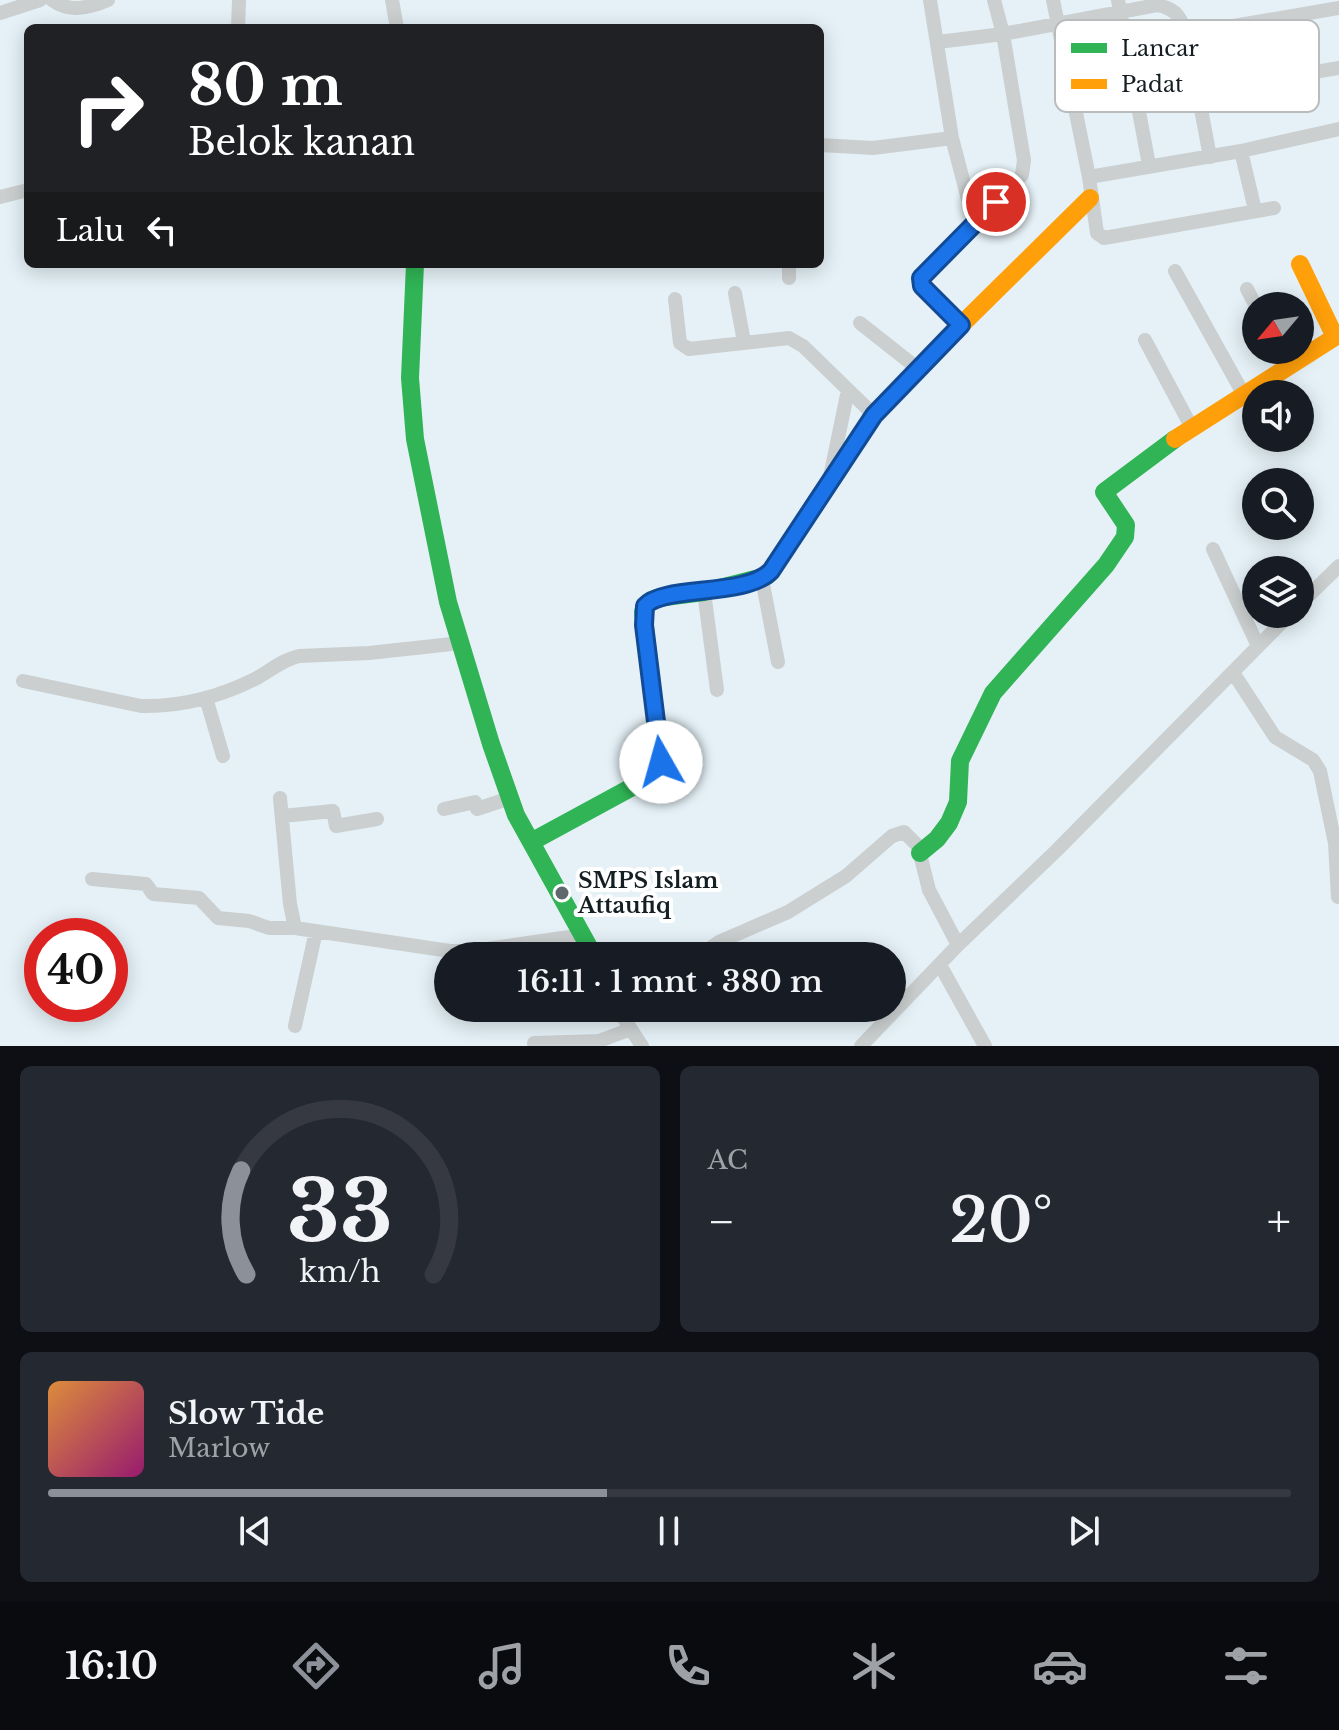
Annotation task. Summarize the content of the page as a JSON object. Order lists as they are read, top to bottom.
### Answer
{
  "places": ["SMPS Islam Attaufiq"],
  "legend": ["Lancar", "Padat"],
  "north": "bottom left",
  "page": {
    "turn": ["80 m", "Belok kanan"],
    "then": "Lalu",
    "limit": "40",
    "trip": "16:11 · 1 mnt · 380 m",
    "tile": "AC",
    "heat": ["−", "20°", "+"],
    "song": ["Slow Tide", "Marlow"],
    "tabs": "16:10",
    "gauge": ["33", "km/h"]
  }
}
